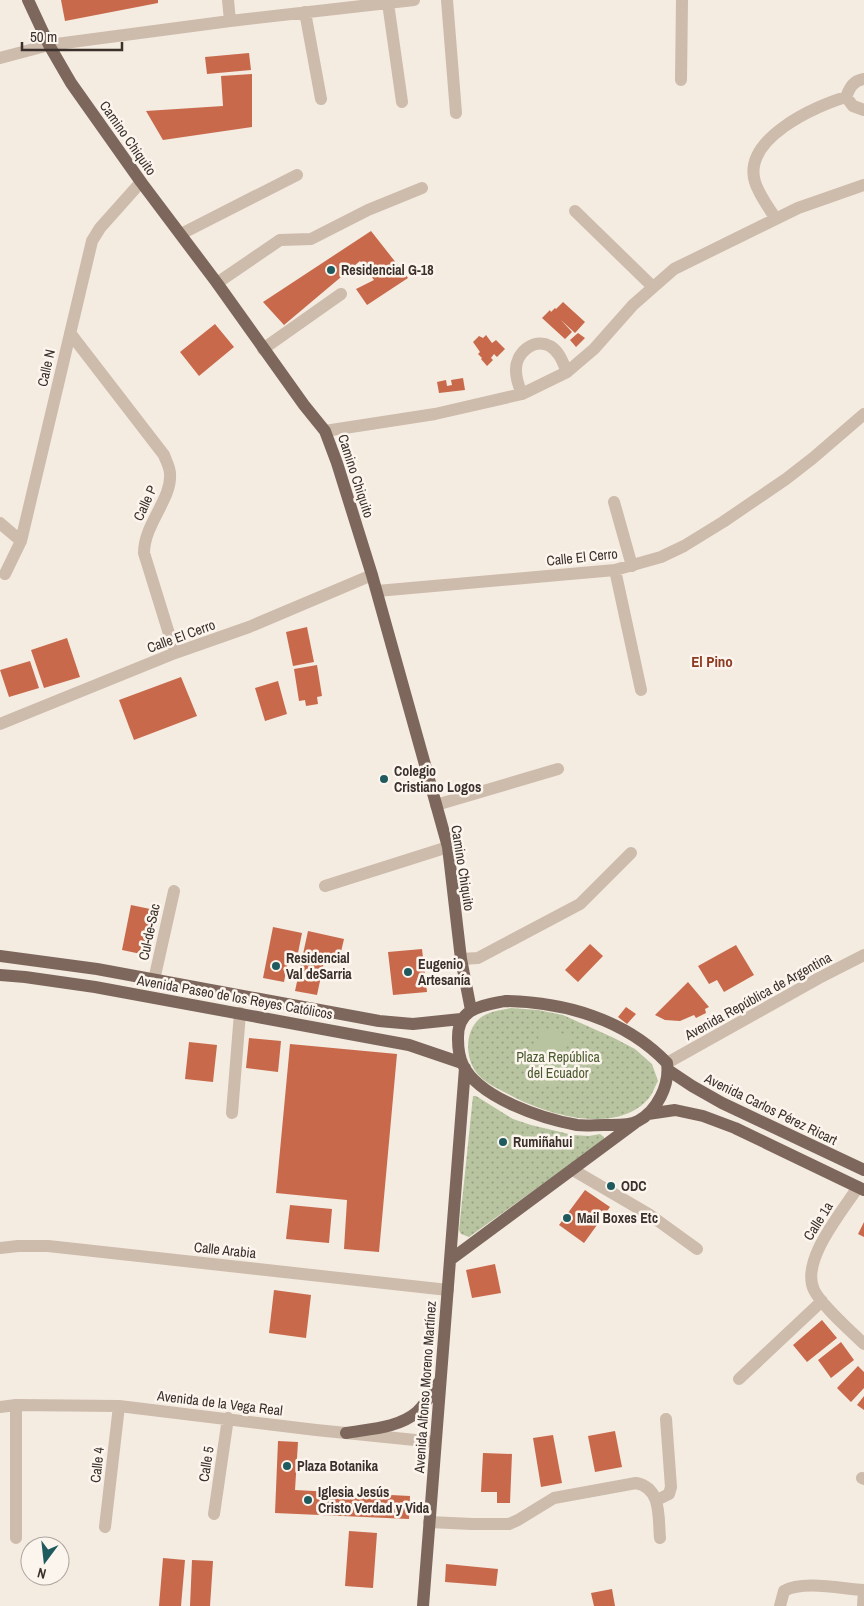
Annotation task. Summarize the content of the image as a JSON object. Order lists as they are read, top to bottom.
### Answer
{
  "streets": {
    "main road": [
      "Camino Chiquito",
      "Avenida Paseo de los Reyes Católicos",
      "Avenida Carlos Pérez Ricart",
      "Avenida Alfonso Moreno Martínez"
    ],
    "street": [
      "Calle N",
      "Calle P",
      "Calle El Cerro",
      "Cul-de-Sac",
      "Avenida República de Argentina",
      "Calle 1a",
      "Calle Arabia",
      "Avenida de la Vega Real",
      "Calle 5",
      "Calle 4"
    ]
  },
  "crossings": [
    ["Camino Chiquito", "Calle N"],
    ["Camino Chiquito", "Calle El Cerro"],
    ["Calle N", "Calle P"],
    ["Calle P", "Calle El Cerro"],
    ["Cul-de-Sac", "Avenida Paseo de los Reyes Católicos"],
    ["Avenida República de Argentina", "Avenida Carlos Pérez Ricart"],
    ["Avenida Paseo de los Reyes Católicos", "Avenida Alfonso Moreno Martínez"],
    ["Calle Arabia", "Avenida Alfonso Moreno Martínez"],
    ["Avenida Alfonso Moreno Martínez", "Avenida de la Vega Real"],
    ["Avenida de la Vega Real", "Calle 5"],
    ["Avenida de la Vega Real", "Calle 4"]
  ],
  "districts": ["El Pino"],
  "parks": ["Plaza República del Ecuador"],
  "places": [
    "Residencial G-18",
    "Colegio Cristiano Logos",
    "Residencial Val deSarria",
    "Eugenio Artesanía",
    "Rumiñahui",
    "ODC",
    "Mail Boxes Etc",
    "Plaza Botanika",
    "Iglesia Jesús Cristo Verdad y Vida"
  ],
  "scale_bar": "50 m",
  "north": "bottom"
}
